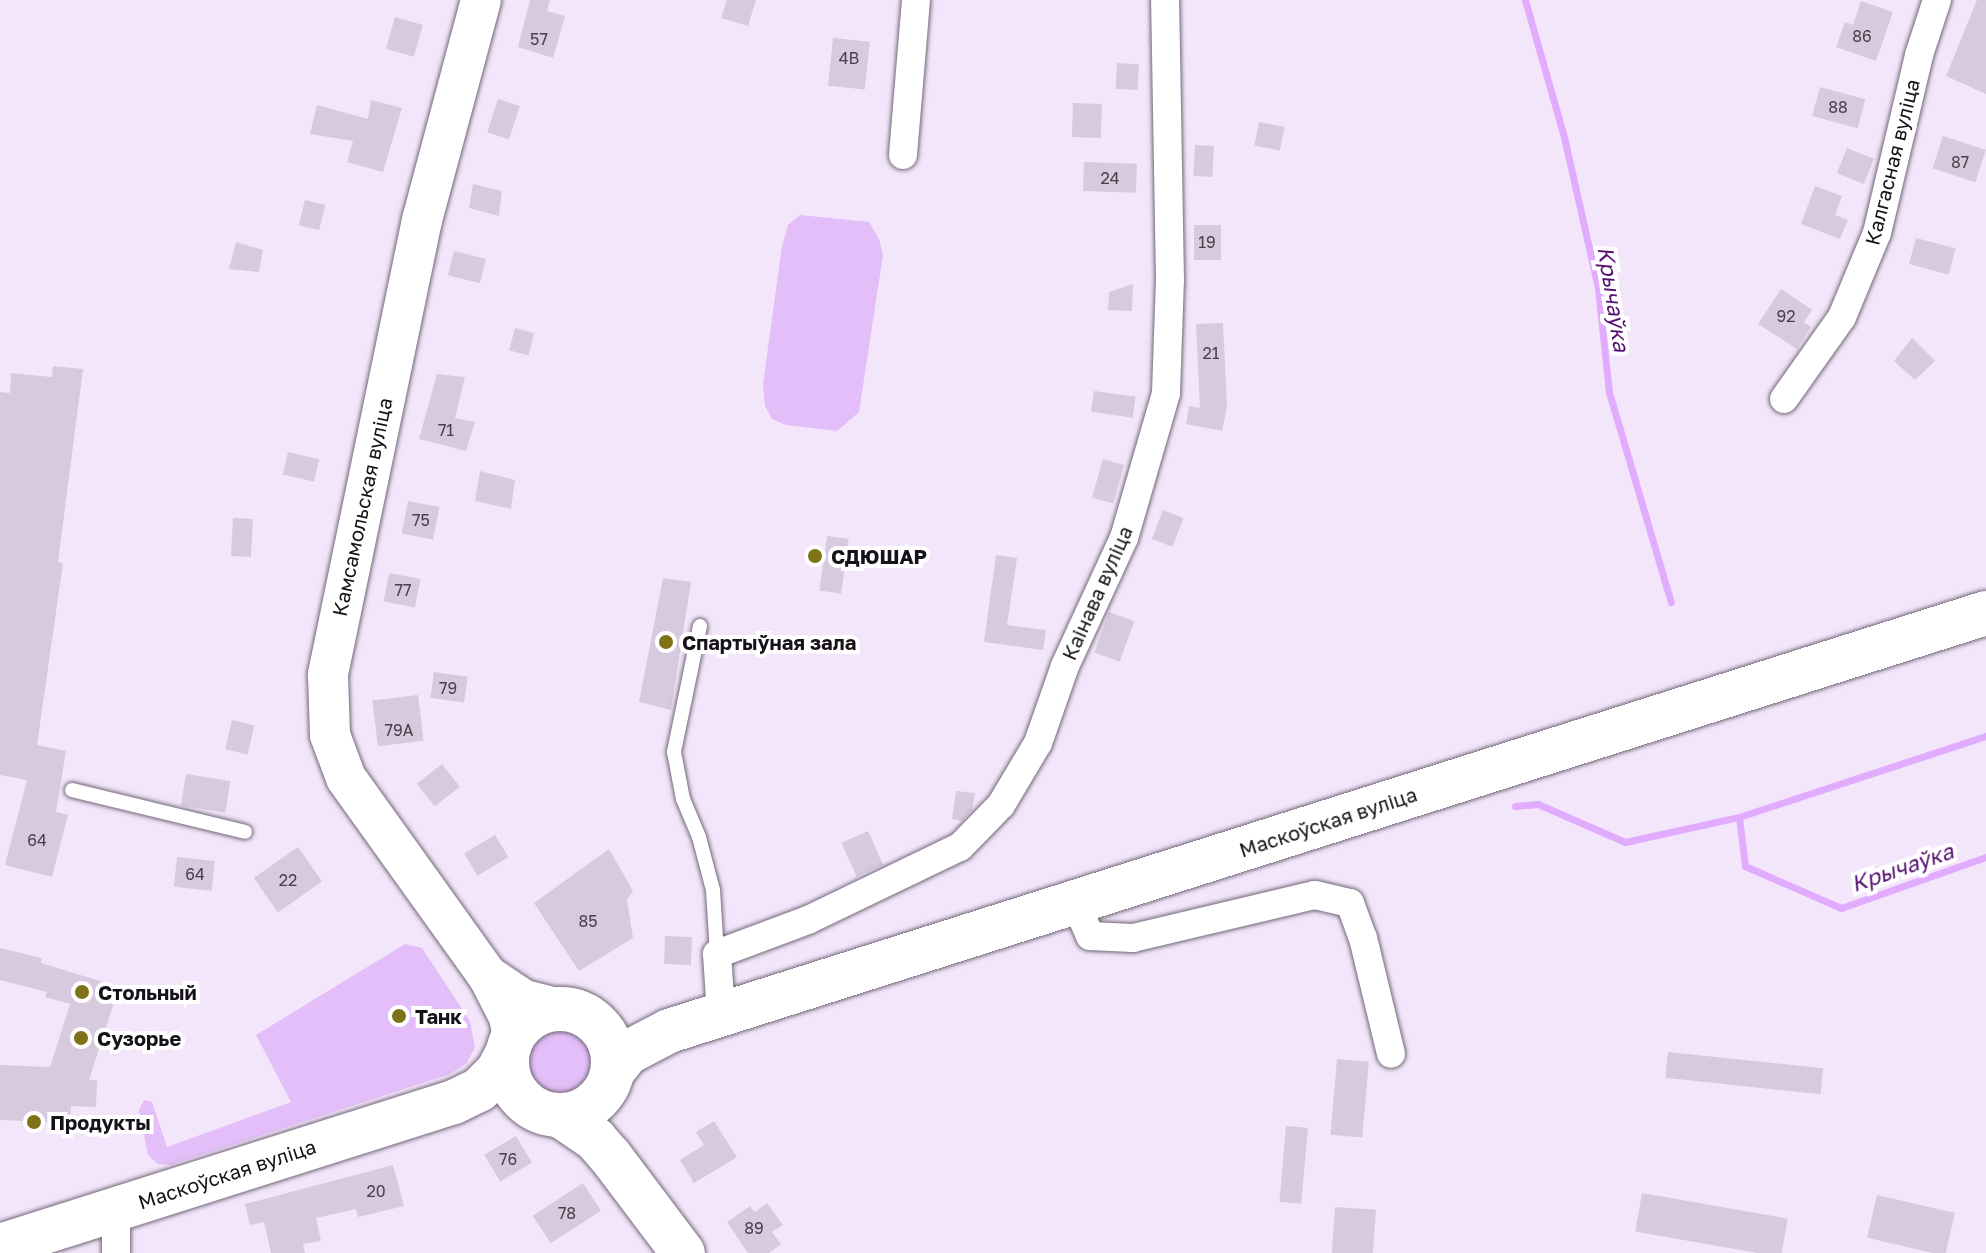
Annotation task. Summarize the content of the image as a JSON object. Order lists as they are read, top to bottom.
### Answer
{
  "streets": {
    "main road": ["Камсамольская вуліца", "Маскоўская вуліца"],
    "street": ["Калгасная вуліца", "Каінава вуліца"]
  },
  "crossings": [
    ["Камсамольская вуліца", "Маскоўская вуліца"]
  ],
  "water": ["Крычаўка"],
  "places": [
    "СДЮШАР",
    "Спартыўная зала",
    "Стольный",
    "Танк",
    "Сузорье",
    "Продукты"
  ],
  "house_numbers": [
    "86",
    "57",
    "4В",
    "88",
    "87",
    "24",
    "19",
    "92",
    "21",
    "71",
    "75",
    "77",
    "79",
    "79А",
    "64",
    "64",
    "22",
    "85",
    "76",
    "20",
    "78",
    "89"
  ]
}
